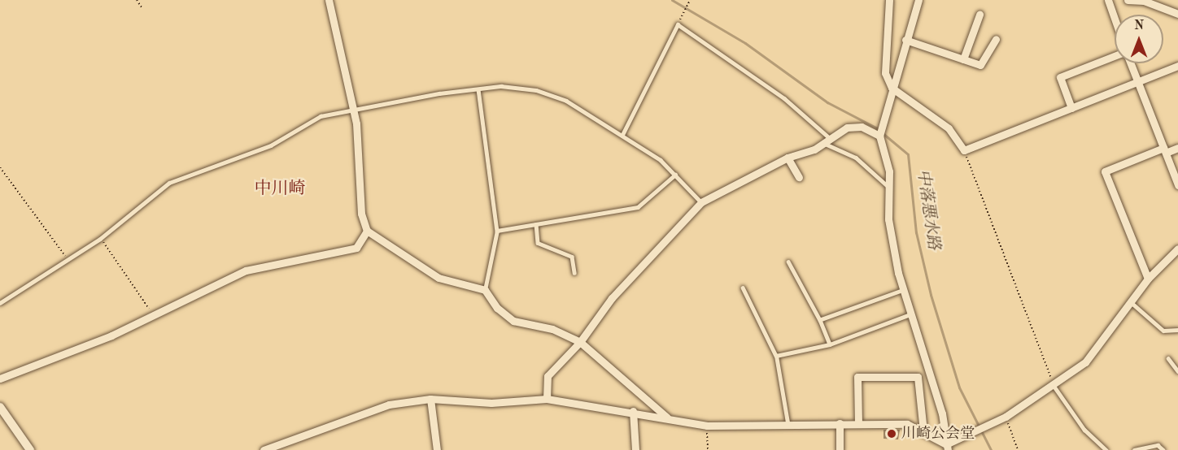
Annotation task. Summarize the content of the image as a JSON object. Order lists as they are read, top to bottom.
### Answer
{
  "districts": ["中川崎"],
  "water": ["中落悪水路"],
  "places": ["川崎公会堂"],
  "north": "top"
}
